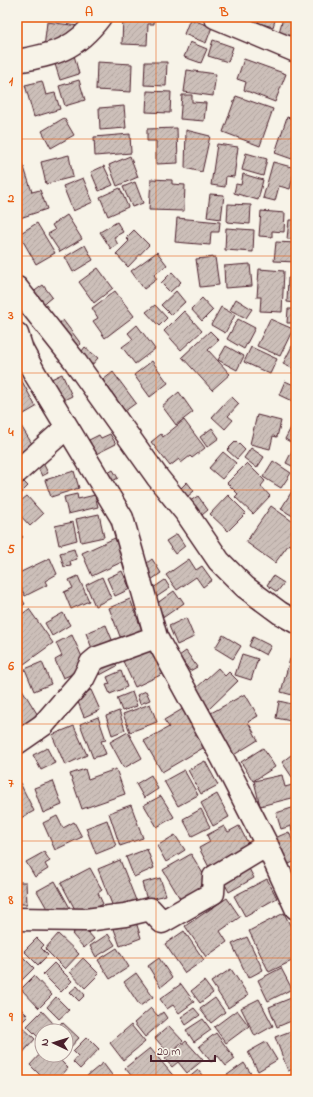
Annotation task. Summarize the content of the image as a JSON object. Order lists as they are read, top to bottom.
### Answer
{
  "scale_bar": "20 m",
  "north": "left",
  "grid": {
    "columns": ["A", "B"],
    "rows": [
      "1",
      "2",
      "3",
      "4",
      "5",
      "6",
      "7",
      "8",
      "9"
    ]
  }
}
